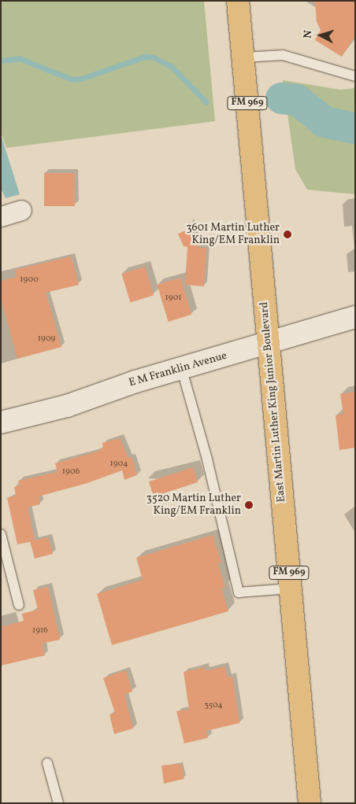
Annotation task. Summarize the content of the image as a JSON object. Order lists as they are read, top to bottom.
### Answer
{
  "streets": {
    "main road": ["FM 969", "East Martin Luther King Junior Boulevard"],
    "street": ["E M Franklin Avenue"]
  },
  "crossings": [
    ["E M Franklin Avenue", "East Martin Luther King Junior Boulevard"]
  ],
  "places": ["3601 Martin Luther King/EM Franklin", "3520 Martin Luther King/EM Franklin"],
  "house_numbers": [
    "1900",
    "1901",
    "1909",
    "1904",
    "1906",
    "1916",
    "3504"
  ],
  "north": "left"
}
